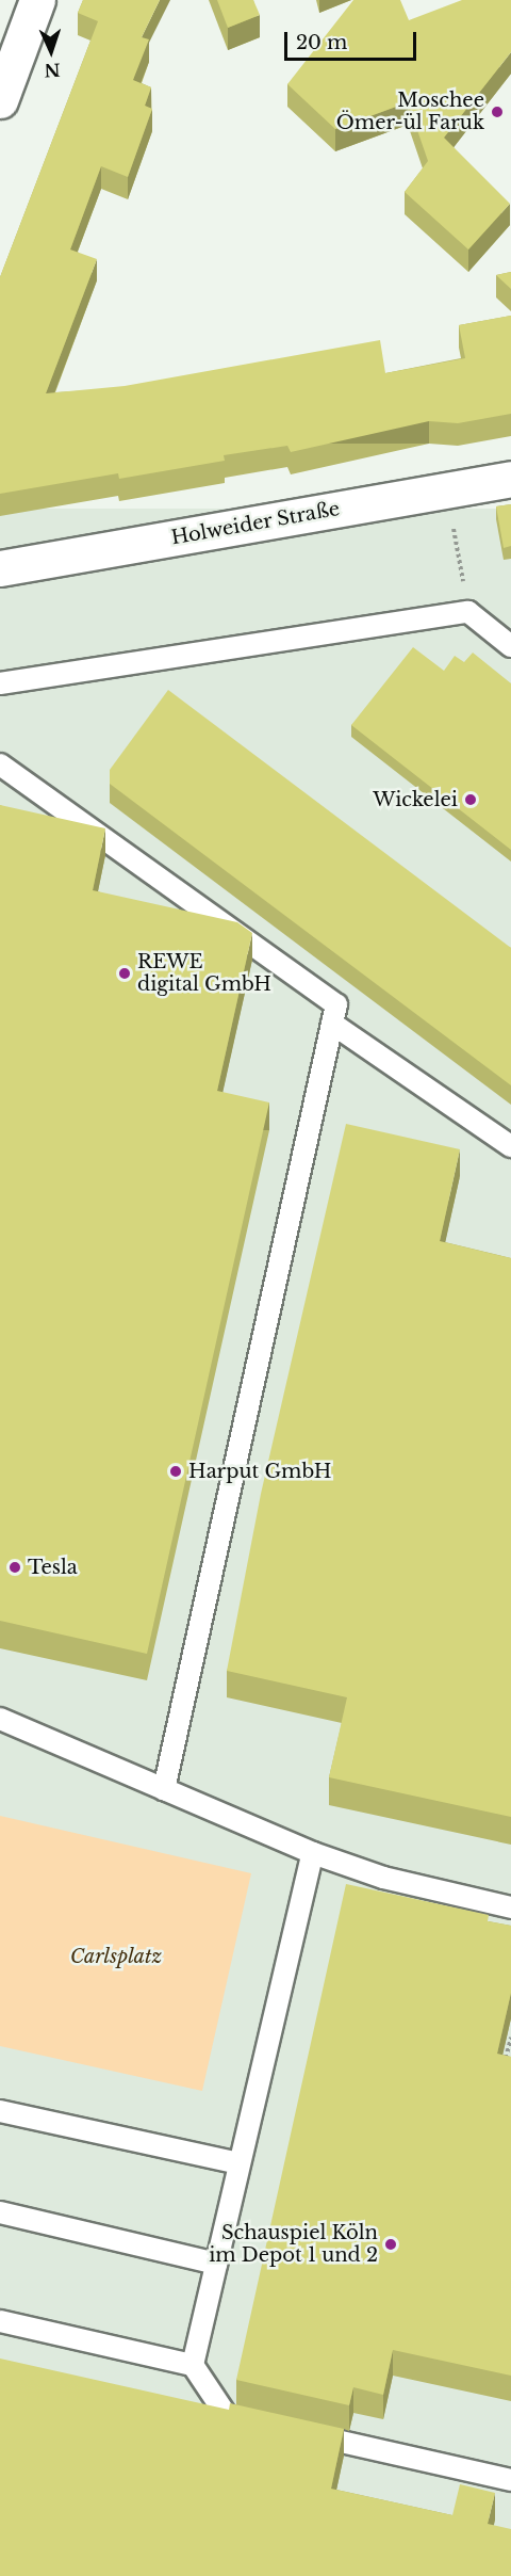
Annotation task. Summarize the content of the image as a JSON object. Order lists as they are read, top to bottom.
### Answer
{
  "streets": {
    "street": ["Holweider Straße"]
  },
  "parks": ["Carlsplatz"],
  "places": [
    "Moschee Ömer-ül Faruk",
    "Wickelei",
    "REWE digital GmbH",
    "Harput GmbH",
    "Tesla",
    "Schauspiel Köln im Depot 1 und 2"
  ],
  "scale_bar": "20 m",
  "north": "bottom"
}
